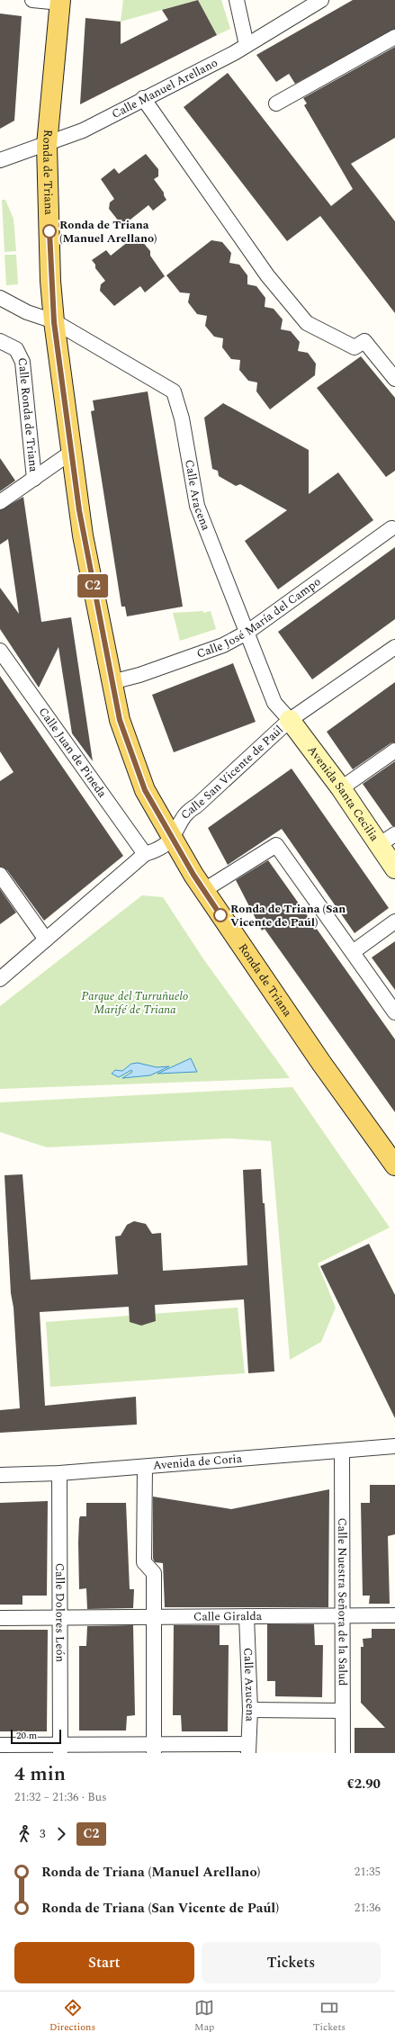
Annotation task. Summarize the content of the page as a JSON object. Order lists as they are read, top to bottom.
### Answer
{
  "streets": {
    "main road": ["Ronda de Triana"],
    "street": [
      "Calle Manuel Arellano",
      "Calle Ronda de Triana",
      "Calle Aracena",
      "Calle José María del Campo",
      "Calle Juan de Pineda",
      "Calle San Vicente de Paúl",
      "Avenida Santa Cecilia",
      "Avenida de Coria",
      "Calle Nuestra Señora de la Salud",
      "Calle Dolores León",
      "Calle Giralda",
      "Calle Azucena"
    ]
  },
  "crossings": [
    ["Calle Manuel Arellano", "Ronda de Triana"],
    ["Ronda de Triana", "Calle Aracena"],
    ["Ronda de Triana", "Calle José María del Campo"],
    ["Ronda de Triana", "Calle San Vicente de Paúl"],
    ["Calle Aracena", "Calle José María del Campo"],
    ["Calle Aracena", "Calle San Vicente de Paúl"],
    ["Calle Aracena", "Avenida Santa Cecilia"],
    ["Calle Juan de Pineda", "Calle San Vicente de Paúl"],
    ["Calle San Vicente de Paúl", "Avenida Santa Cecilia"],
    ["Avenida de Coria", "Calle Nuestra Señora de la Salud"],
    ["Avenida de Coria", "Calle Dolores León"],
    ["Calle Nuestra Señora de la Salud", "Calle Giralda"],
    ["Calle Dolores León", "Calle Giralda"],
    ["Calle Giralda", "Calle Azucena"]
  ],
  "parks": ["Parque del Turruñuelo Marifé de Triana"],
  "places": ["Ronda de Triana (Manuel Arellano)", "Ronda de Triana (San Vicente de Paúl)"],
  "lines": ["bus line C2"],
  "scale_bar": "20 m",
  "page": {
    "on_map": "C2",
    "scale": "20 m",
    "heading": ["4 min", "21:32 – 21:36 · Bus", "€2.90"],
    "legs": ["3", "C2"],
    "list": [
      {
        "name": "Ronda de Triana (Manuel Arellano)",
        "value": "21:35"
      },
      {
        "name": "Ronda de Triana (San Vicente de Paúl)",
        "value": "21:36"
      }
    ],
    "buttons": ["Start", "Tickets"],
    "tabs": ["Directions", "Map", "Tickets"]
  }
}
